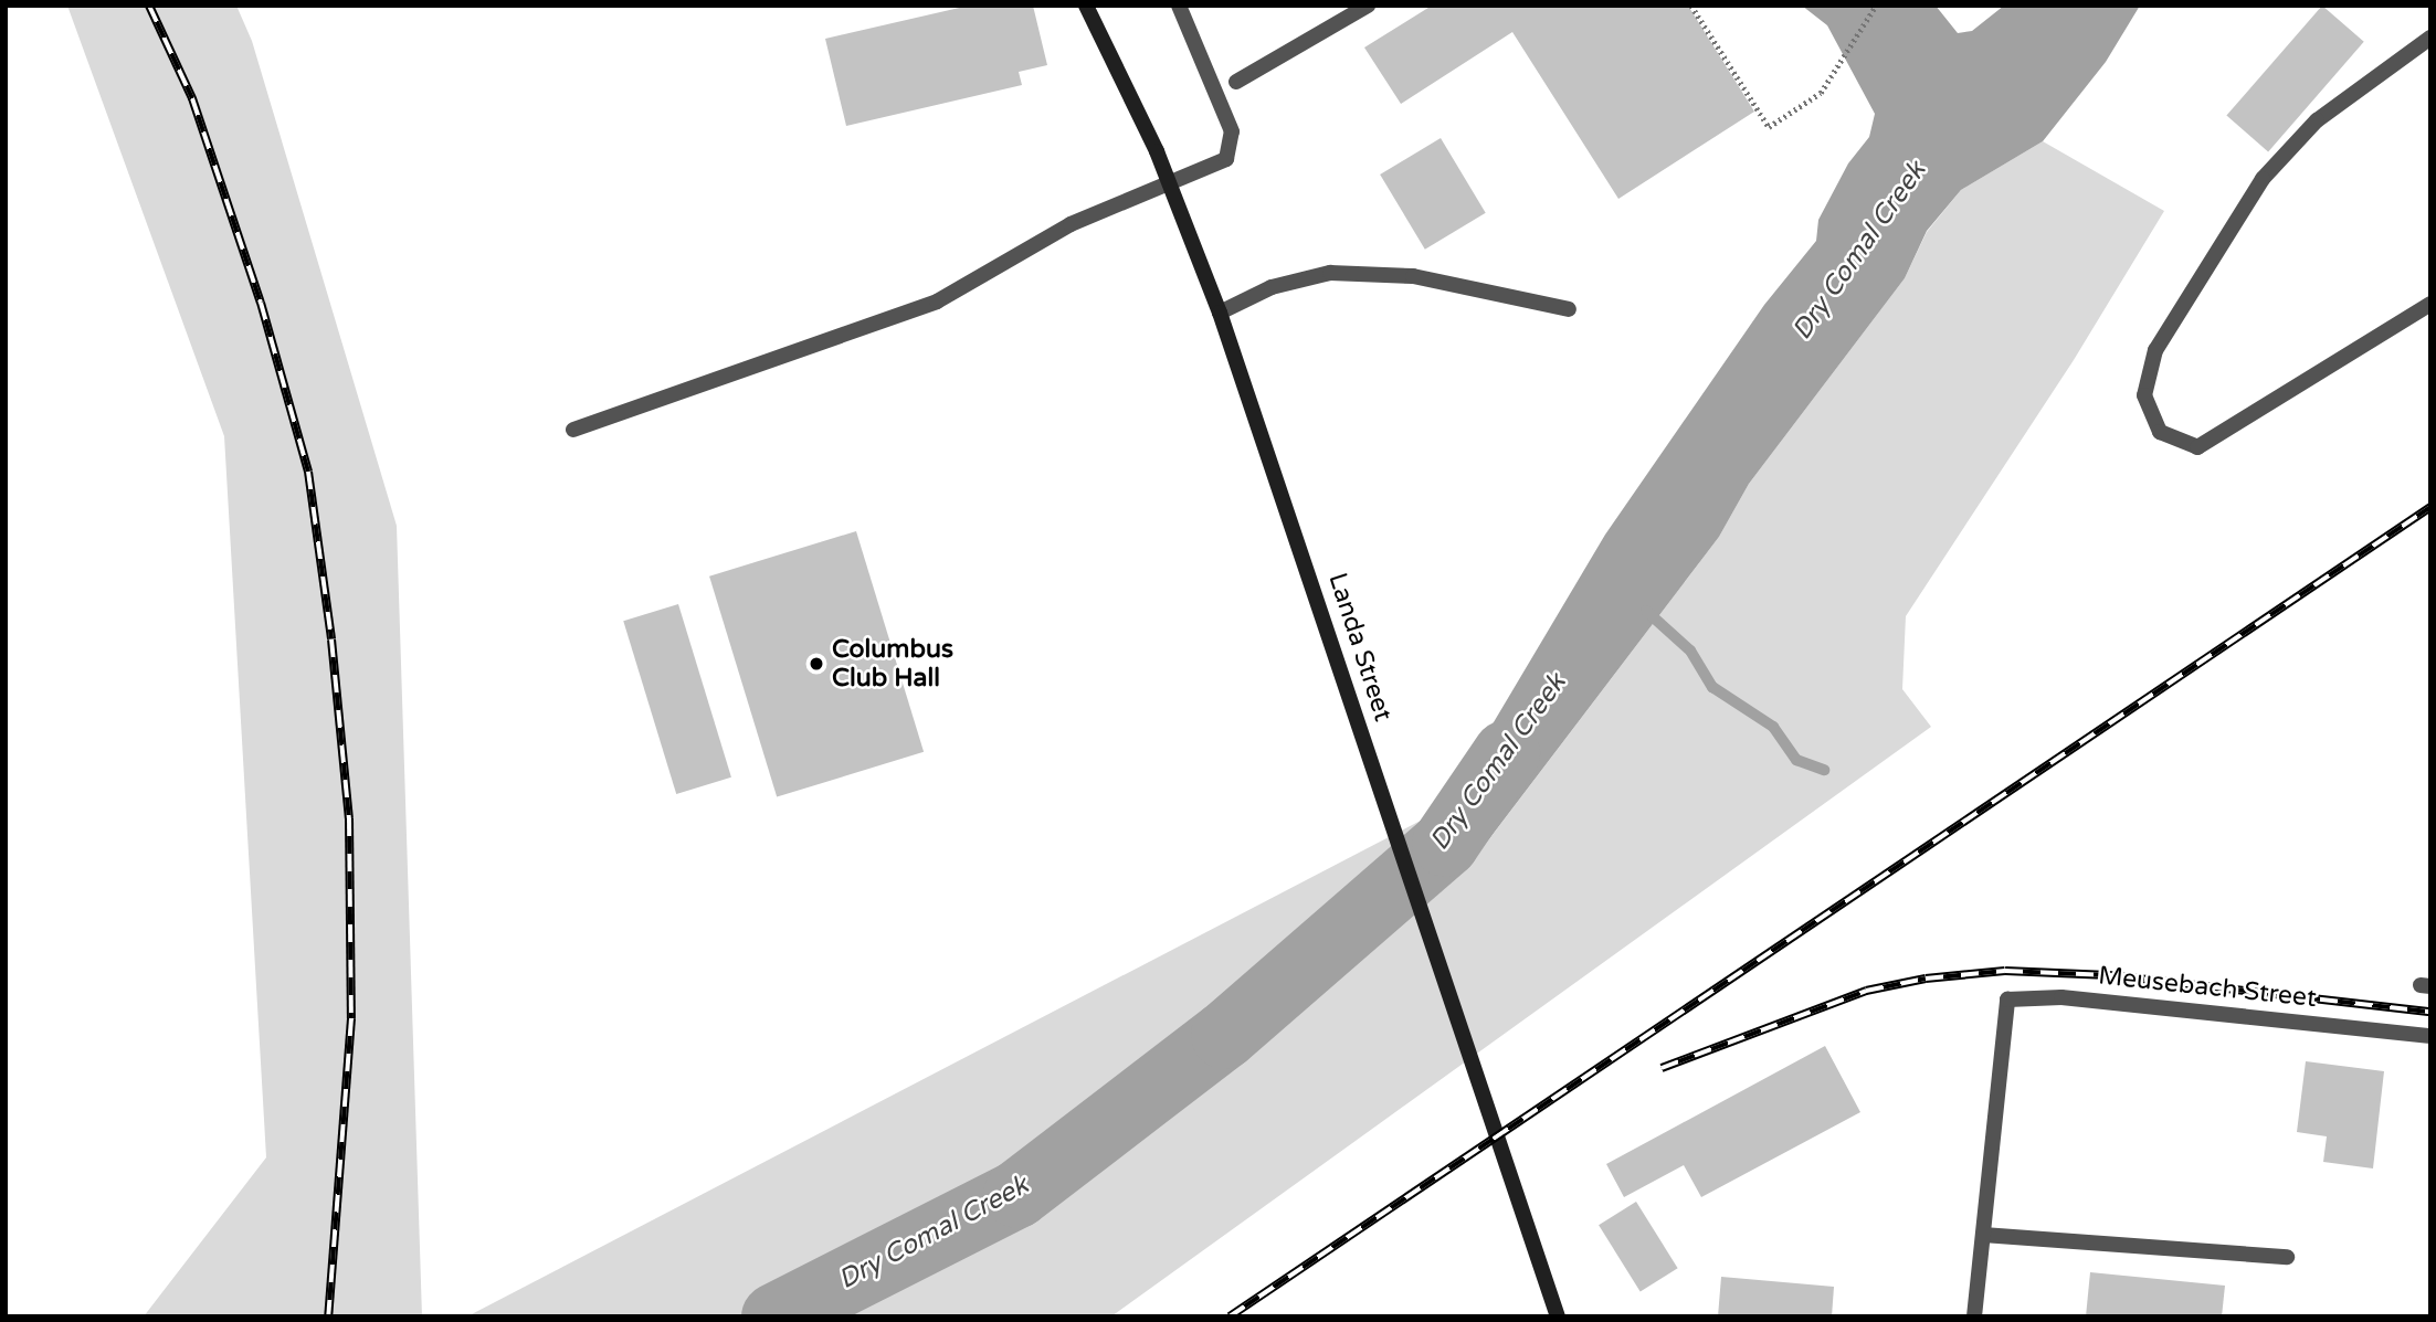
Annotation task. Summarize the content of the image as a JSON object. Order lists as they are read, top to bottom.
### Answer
{
  "streets": {
    "main road": ["Landa Street"],
    "street": ["Meusebach Street"]
  },
  "water": ["Dry Comal Creek"],
  "places": ["Columbus Club Hall"]
}
